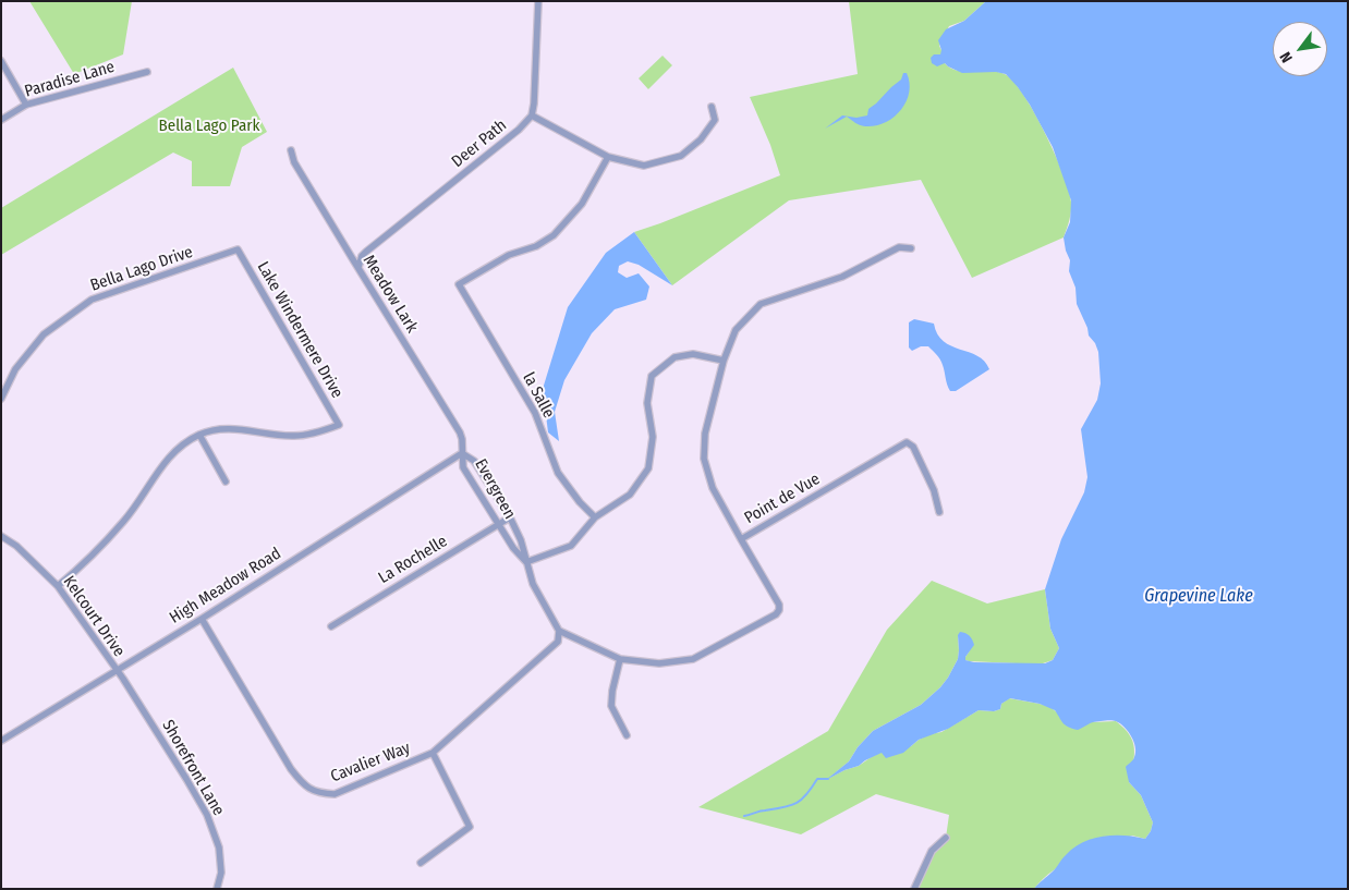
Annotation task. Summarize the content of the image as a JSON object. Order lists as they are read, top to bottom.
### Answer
{
  "streets": {
    "street": [
      "Paradise Lane",
      "Deer Path",
      "Bella Lago Drive",
      "Meadow Lark",
      "Lake Windermere Drive",
      "la Salle",
      "Evergreen",
      "Point de Vue",
      "La Rochelle",
      "High Meadow Road",
      "Kelcourt Drive",
      "Cavalier Way",
      "Shorefront Lane"
    ]
  },
  "crossings": [
    ["Deer Path", "Meadow Lark"],
    ["Bella Lago Drive", "Lake Windermere Drive"],
    ["Meadow Lark", "Evergreen"],
    ["Meadow Lark", "High Meadow Road"],
    ["Evergreen", "Point de Vue"],
    ["Evergreen", "La Rochelle"],
    ["Evergreen", "High Meadow Road"],
    ["Evergreen", "Cavalier Way"],
    ["Point de Vue", "Cavalier Way"],
    ["High Meadow Road", "Kelcourt Drive"],
    ["High Meadow Road", "Cavalier Way"],
    ["High Meadow Road", "Shorefront Lane"],
    ["Kelcourt Drive", "Shorefront Lane"]
  ],
  "water": ["Grapevine Lake"],
  "parks": ["Bella Lago Park"],
  "north": "bottom left"
}
